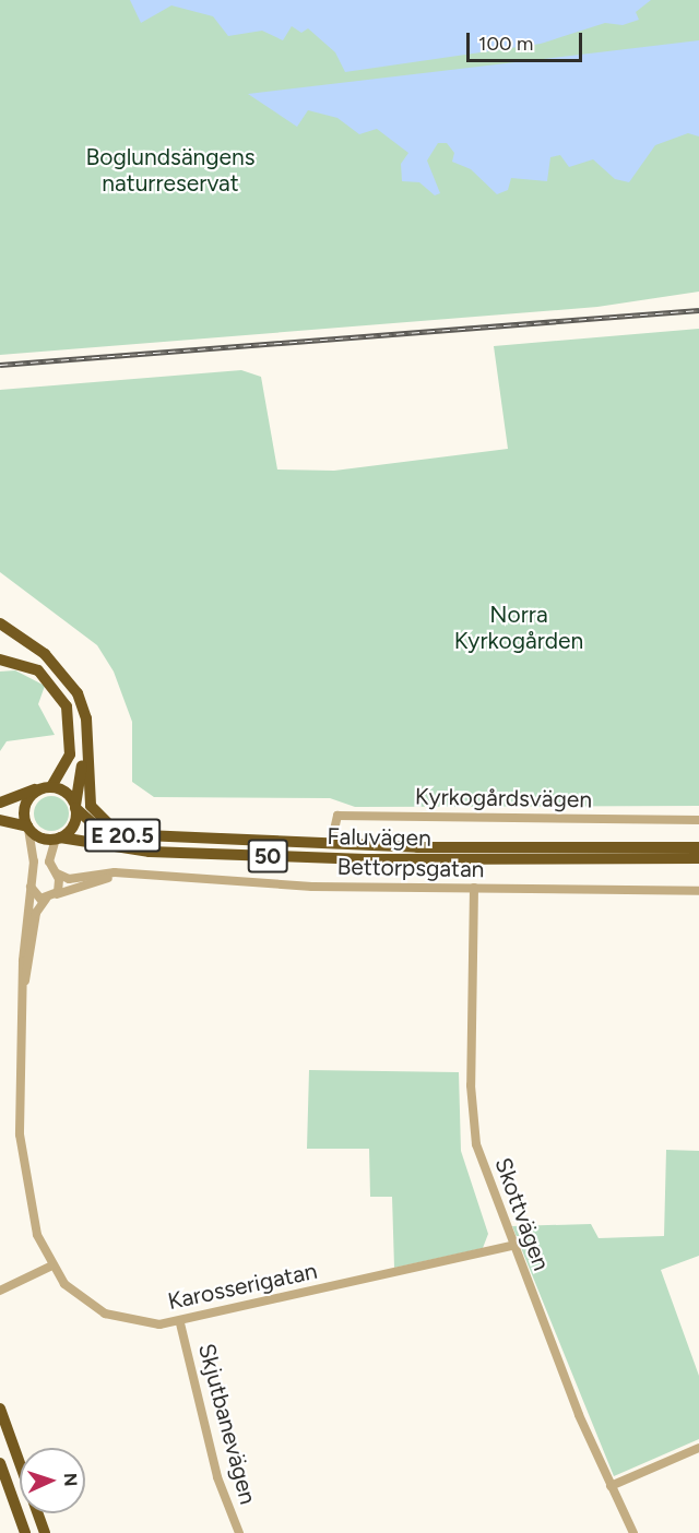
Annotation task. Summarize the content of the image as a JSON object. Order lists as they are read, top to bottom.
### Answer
{
  "streets": {
    "highway": ["E 20.5", "Faluvägen", "50"],
    "street": [
      "Kyrkogårdsvägen",
      "Bettorpsgatan",
      "Skottvägen",
      "Karosserigatan",
      "Skjutbanevägen"
    ]
  },
  "crossings": [
    ["Kyrkogårdsvägen", "Faluvägen"],
    ["E 20.5", "Faluvägen"],
    ["E 20.5", "50"],
    ["E 20.5", "Karosserigatan"],
    ["Faluvägen", "50"],
    ["Faluvägen", "Karosserigatan"],
    ["50", "Karosserigatan"],
    ["Bettorpsgatan", "Skottvägen"],
    ["Skottvägen", "Karosserigatan"],
    ["Karosserigatan", "Skjutbanevägen"]
  ],
  "parks": ["Boglundsängens naturreservat", "Norra Kyrkogården"],
  "scale_bar": "100 m",
  "north": "right"
}
